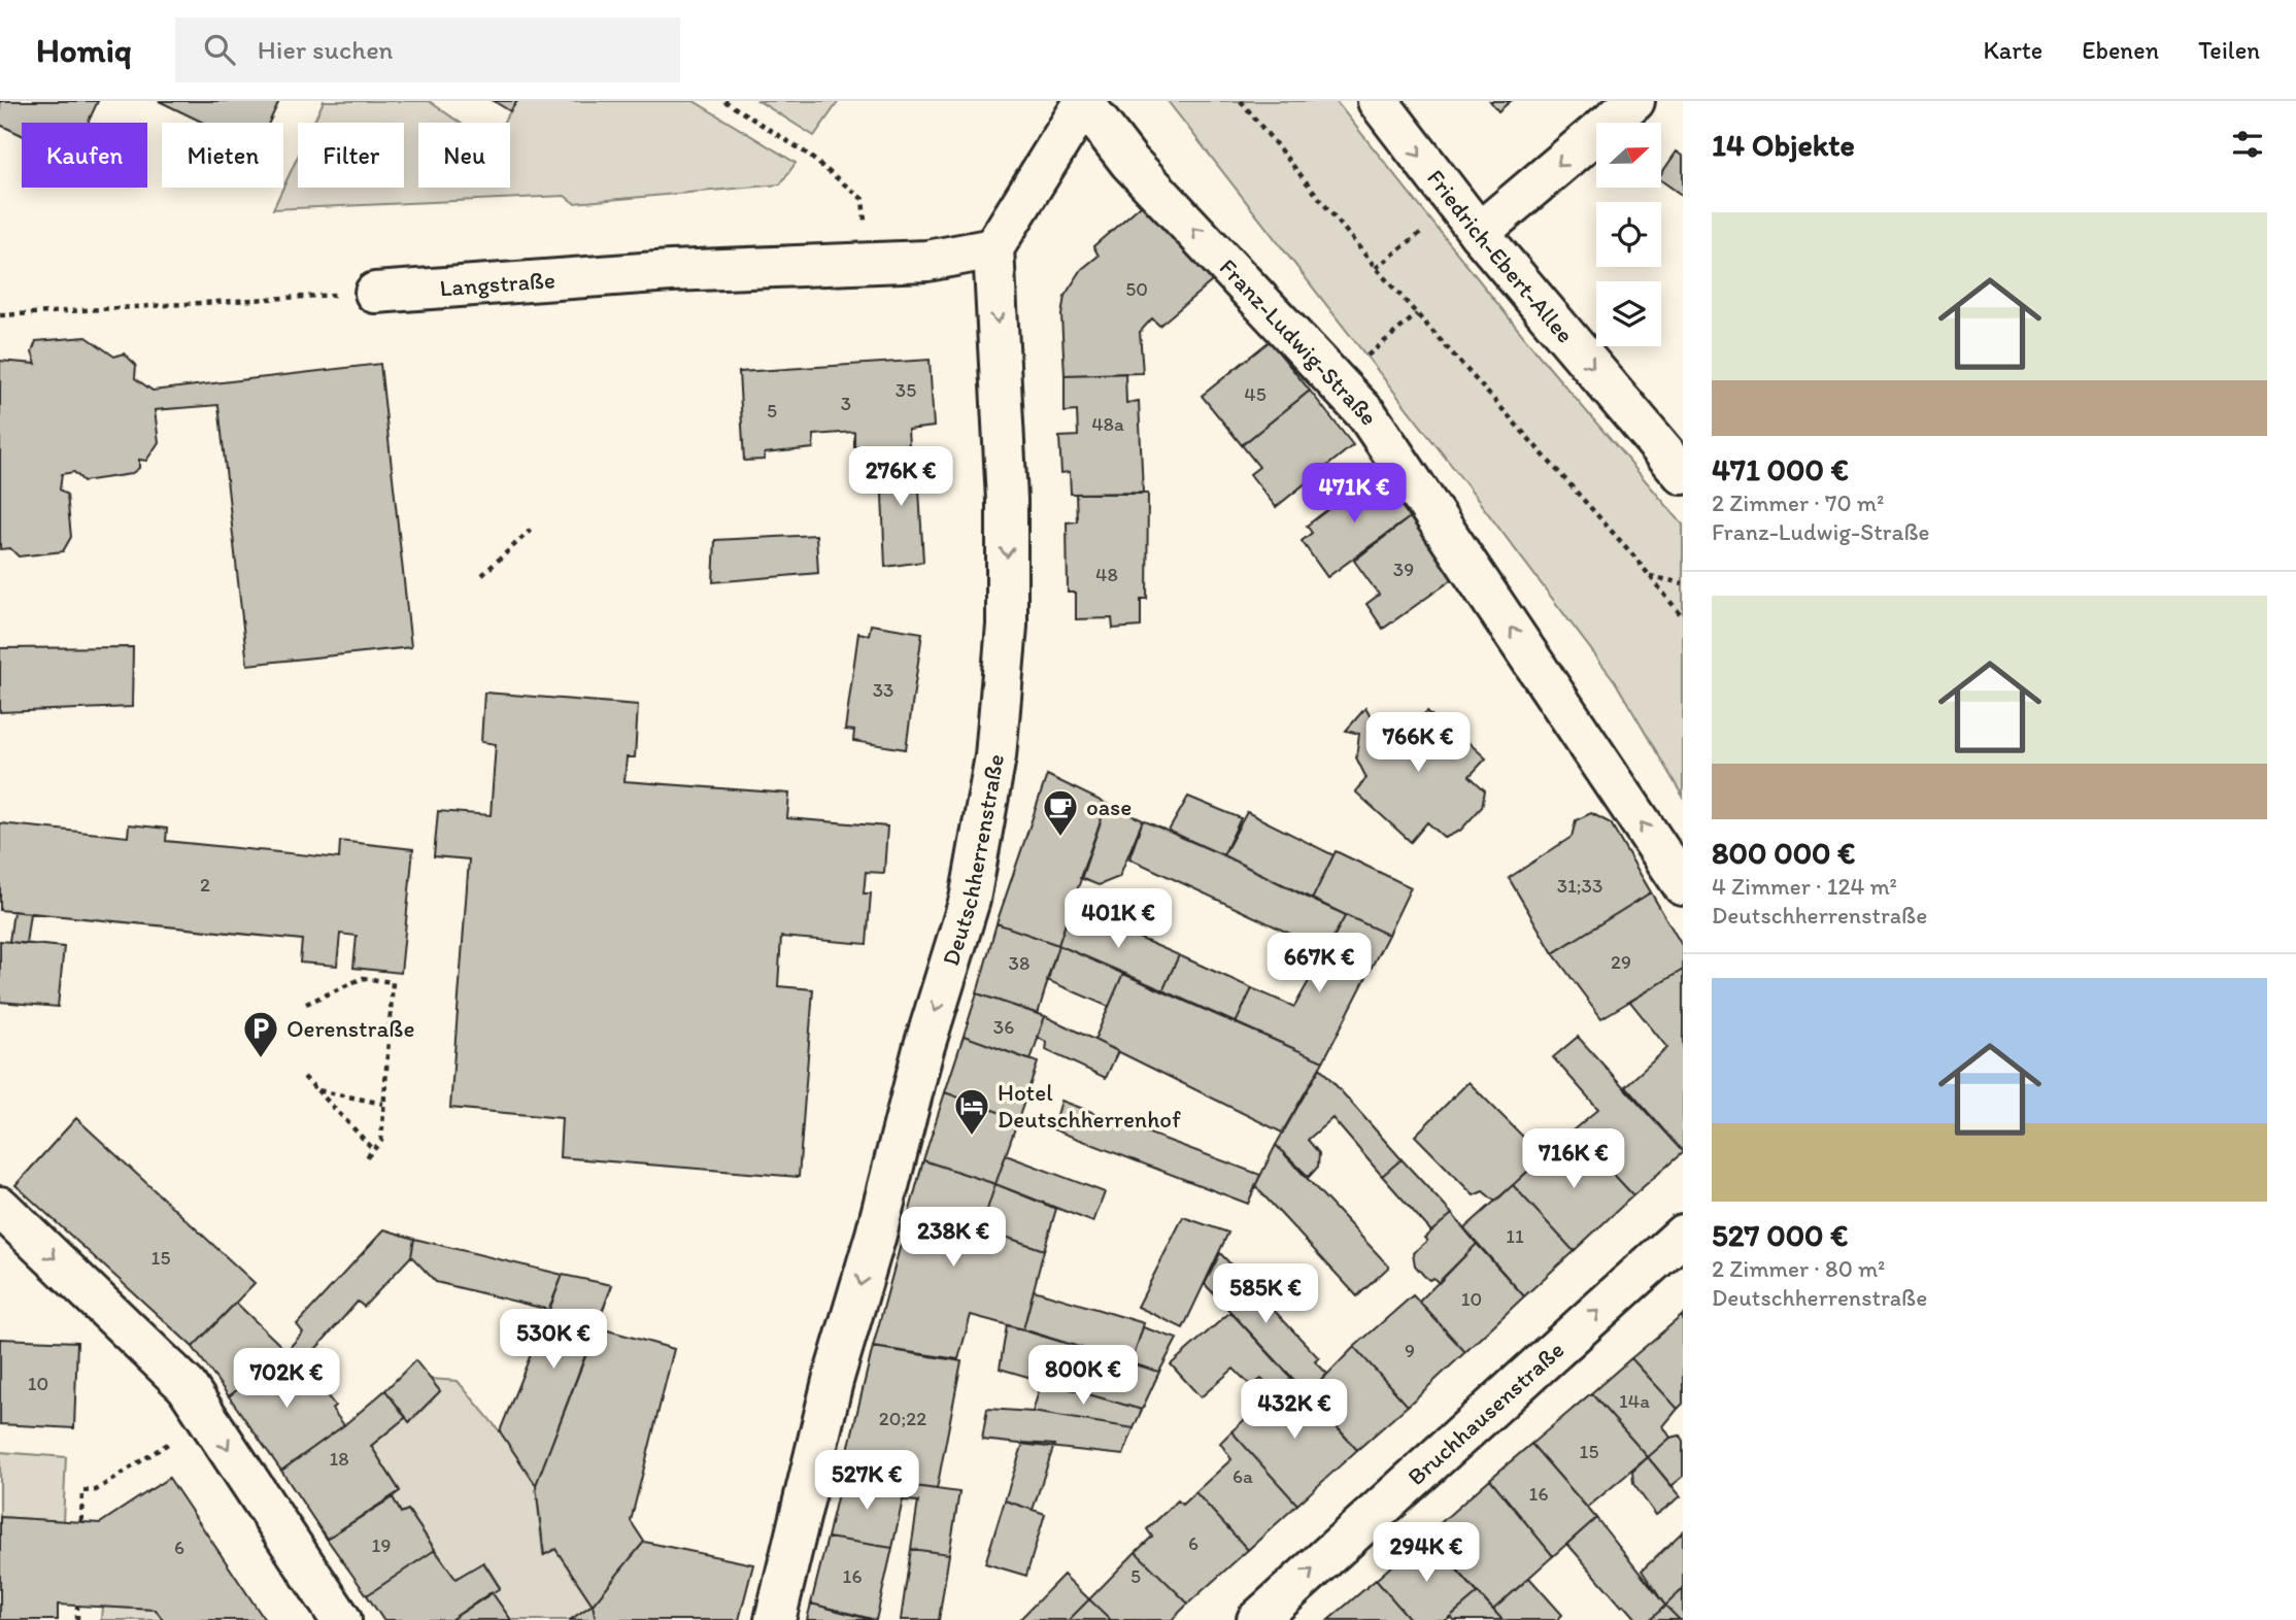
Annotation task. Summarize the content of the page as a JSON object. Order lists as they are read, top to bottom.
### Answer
{
  "streets": {
    "street": [
      "Friedrich-Ebert-Allee",
      "Langstraße",
      "Franz-Ludwig-Straße",
      "Deutschherrenstraße",
      "Bruchhausenstraße"
    ]
  },
  "crossings": [
    ["Langstraße", "Deutschherrenstraße"]
  ],
  "one_way": [
    "Friedrich-Ebert-Allee",
    "Franz-Ludwig-Straße",
    "Deutschherrenstraße",
    "Bruchhausenstraße"
  ],
  "places": {
    "cafe": ["oase"],
    "parking": ["Oerenstraße"],
    "hotel": ["Hotel Deutschherrenhof"]
  },
  "house_numbers": [
    "50",
    "35",
    "45",
    "3",
    "5",
    "48a",
    "39",
    "48",
    "33",
    "2",
    "31;33",
    "29",
    "38",
    "36",
    "11",
    "15",
    "10",
    "9",
    "10",
    "14a",
    "20;22",
    "15",
    "18",
    "6a",
    "16",
    "6",
    "19",
    "6",
    "16",
    "5"
  ],
  "north": "right",
  "page": {
    "header": "Homiq",
    "search": "Hier suchen",
    "nav": ["Karte", "Ebenen", "Teilen"],
    "heading": "14 Objekte",
    "chip": [
      "Kaufen",
      "Mieten",
      "Filter",
      "Neu"
    ],
    "list": [
      {
        "name": "471 000 €",
        "note": "2 Zimmer · 70 m² · Franz-Ludwig-Straße"
      },
      {
        "name": "800 000 €",
        "note": "4 Zimmer · 124 m² · Deutschherrenstraße"
      },
      {
        "name": "527 000 €",
        "note": "2 Zimmer · 80 m² · Deutschherrenstraße"
      }
    ],
    "price": [
      "276K €",
      "471K €",
      "766K €",
      "401K €",
      "667K €",
      "716K €",
      "238K €",
      "585K €",
      "530K €",
      "800K €",
      "702K €",
      "432K €",
      "527K €",
      "294K €"
    ]
  }
}
